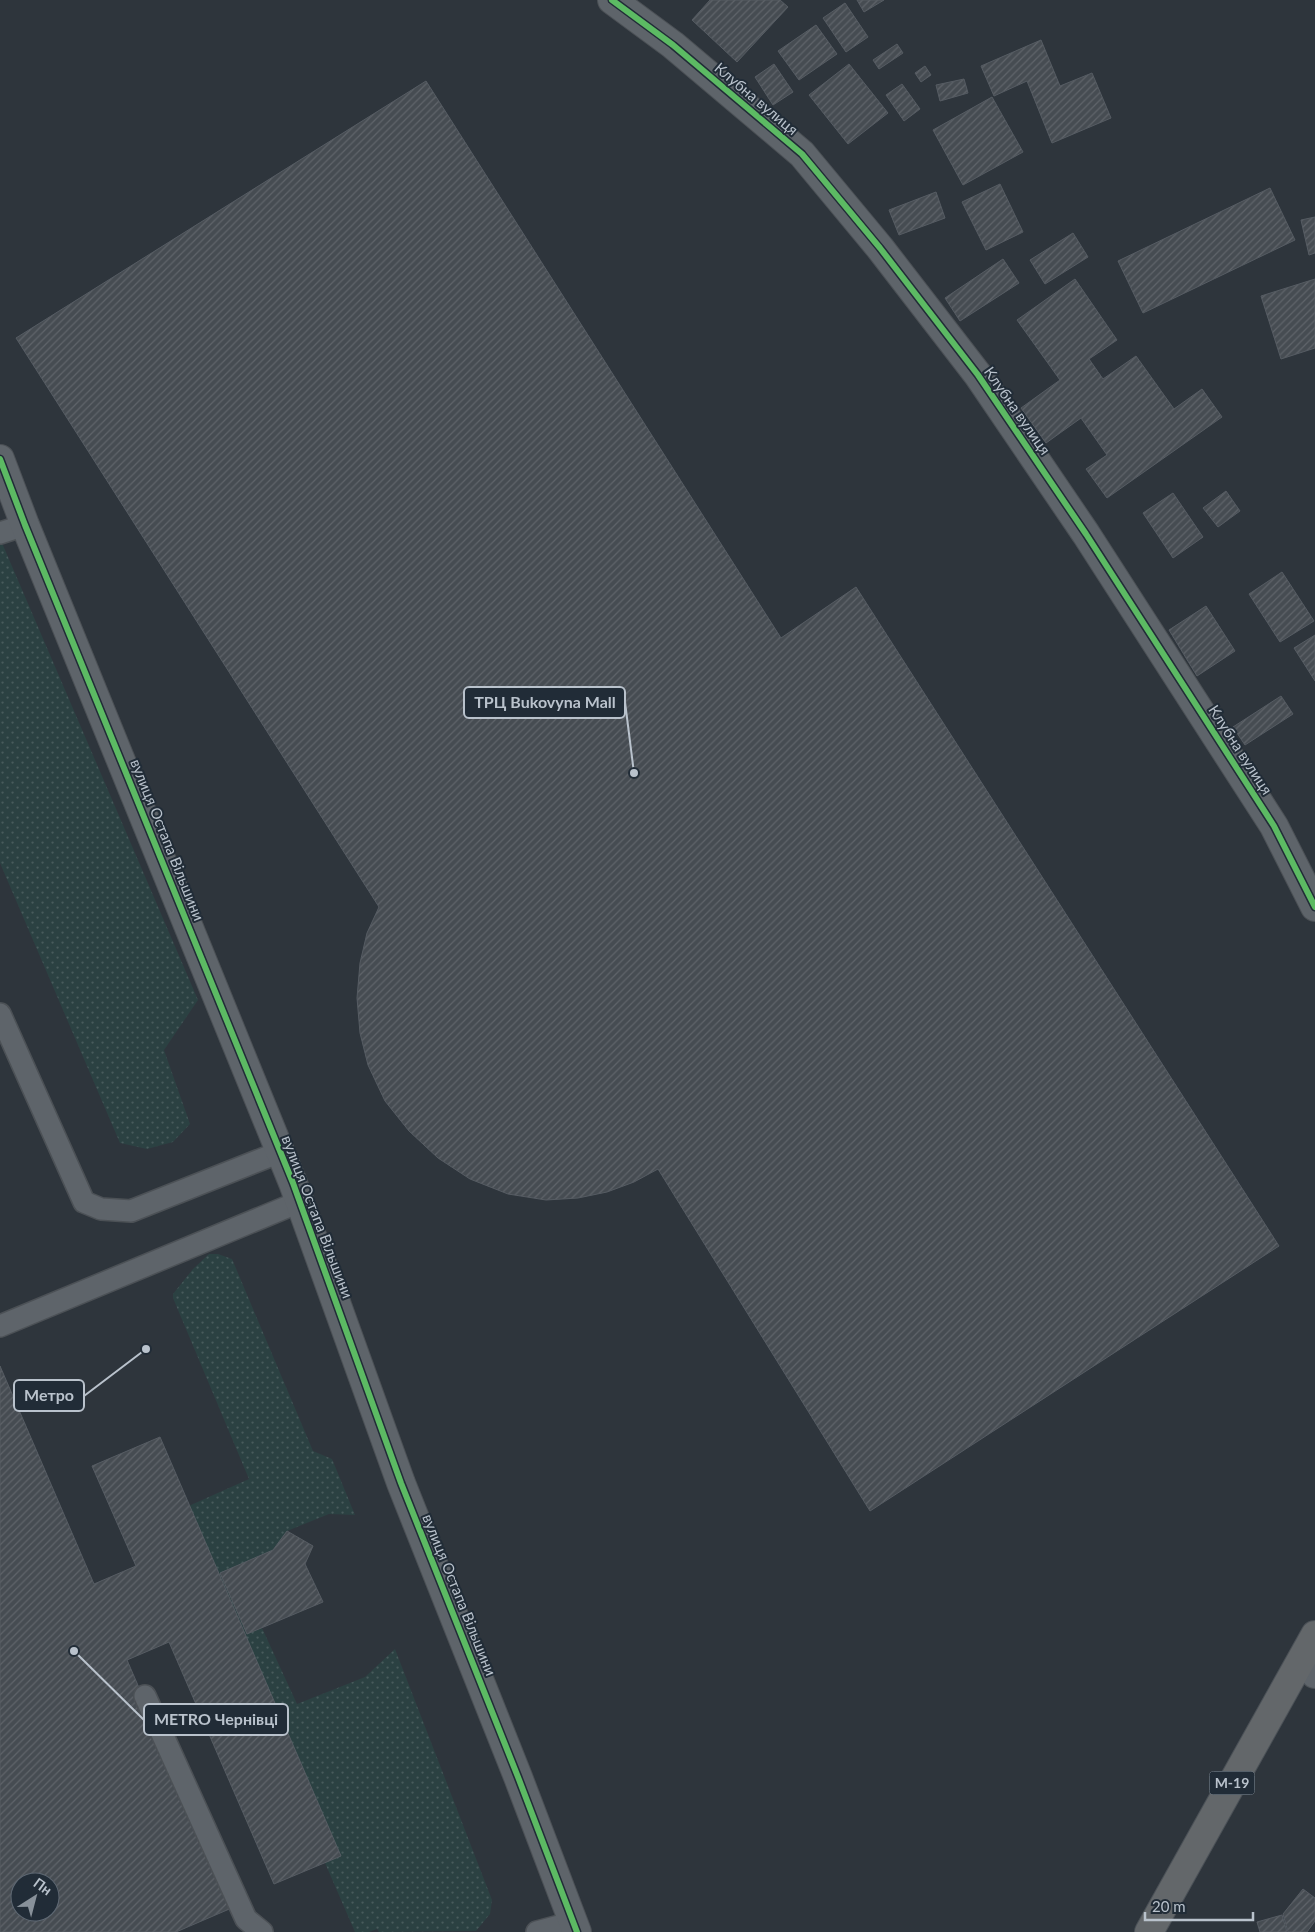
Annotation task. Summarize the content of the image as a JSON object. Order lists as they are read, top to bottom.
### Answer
{
  "streets": {
    "highway": ["М-19"],
    "street": ["Клубна вулиця", "вулиця Остапа Вільшини"]
  },
  "places": ["ТРЦ Bukovyna Mall", "Метро", "METRO Чернівці"],
  "scale_bar": "20 m",
  "north": "top right"
}
